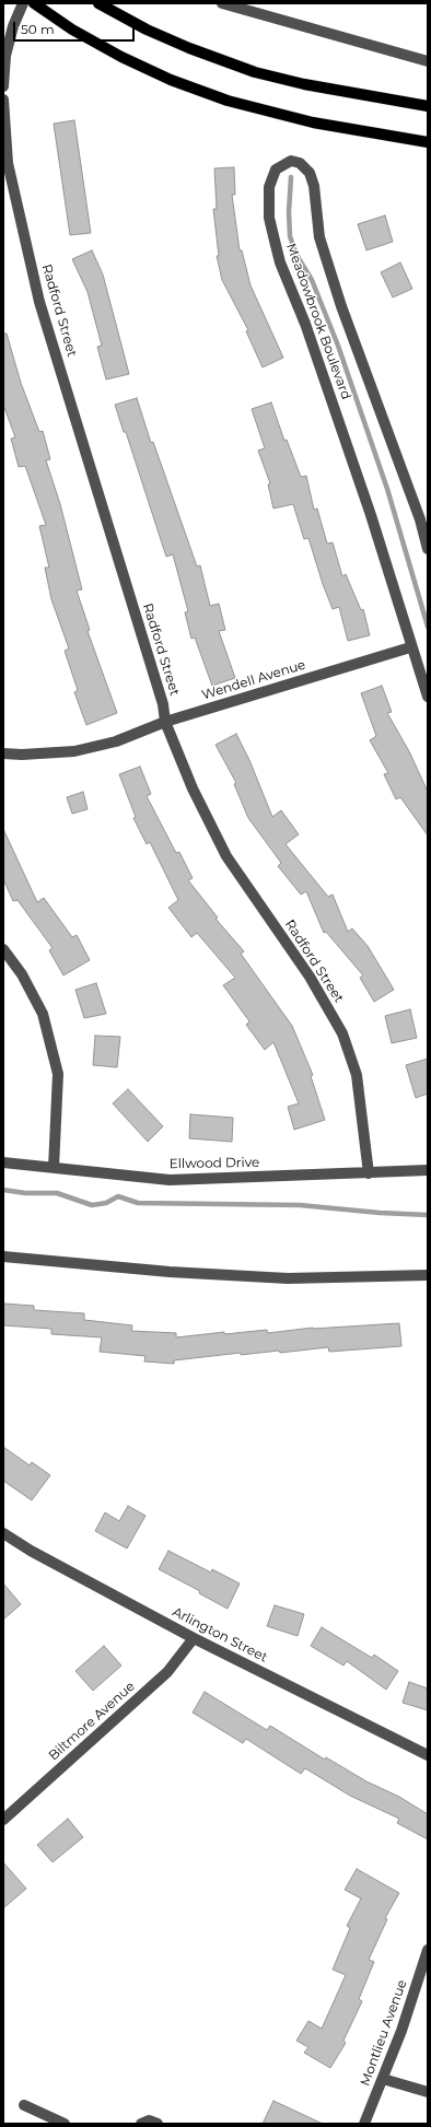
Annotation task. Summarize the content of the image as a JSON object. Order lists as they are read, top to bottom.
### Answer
{
  "streets": {
    "street": [
      "Radford Street",
      "Meadowbrook Boulevard",
      "Wendell Avenue",
      "Ellwood Drive",
      "Arlington Street",
      "Biltmore Avenue",
      "Montlieu Avenue"
    ]
  },
  "crossings": [
    ["Radford Street", "Wendell Avenue"],
    ["Radford Street", "Ellwood Drive"],
    ["Meadowbrook Boulevard", "Wendell Avenue"],
    ["Arlington Street", "Biltmore Avenue"]
  ],
  "scale_bar": "50 m"
}
